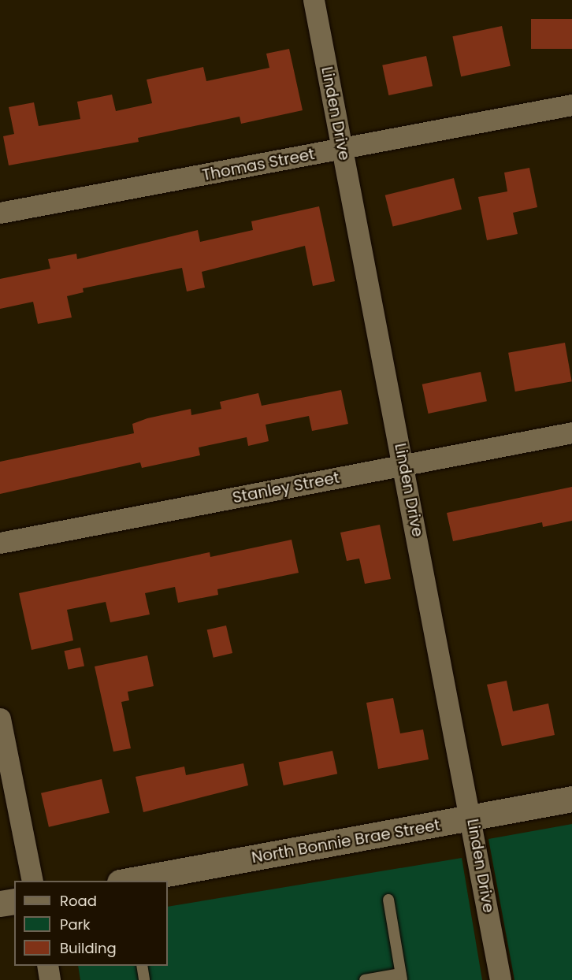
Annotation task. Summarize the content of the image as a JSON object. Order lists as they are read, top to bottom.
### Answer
{
  "streets": {
    "main road": ["North Bonnie Brae Street"],
    "street": ["Linden Drive", "Thomas Street", "Stanley Street"]
  },
  "crossings": [
    ["Linden Drive", "Thomas Street"],
    ["Linden Drive", "Stanley Street"],
    ["Linden Drive", "North Bonnie Brae Street"]
  ],
  "legend": ["Road", "Park", "Building"]
}
